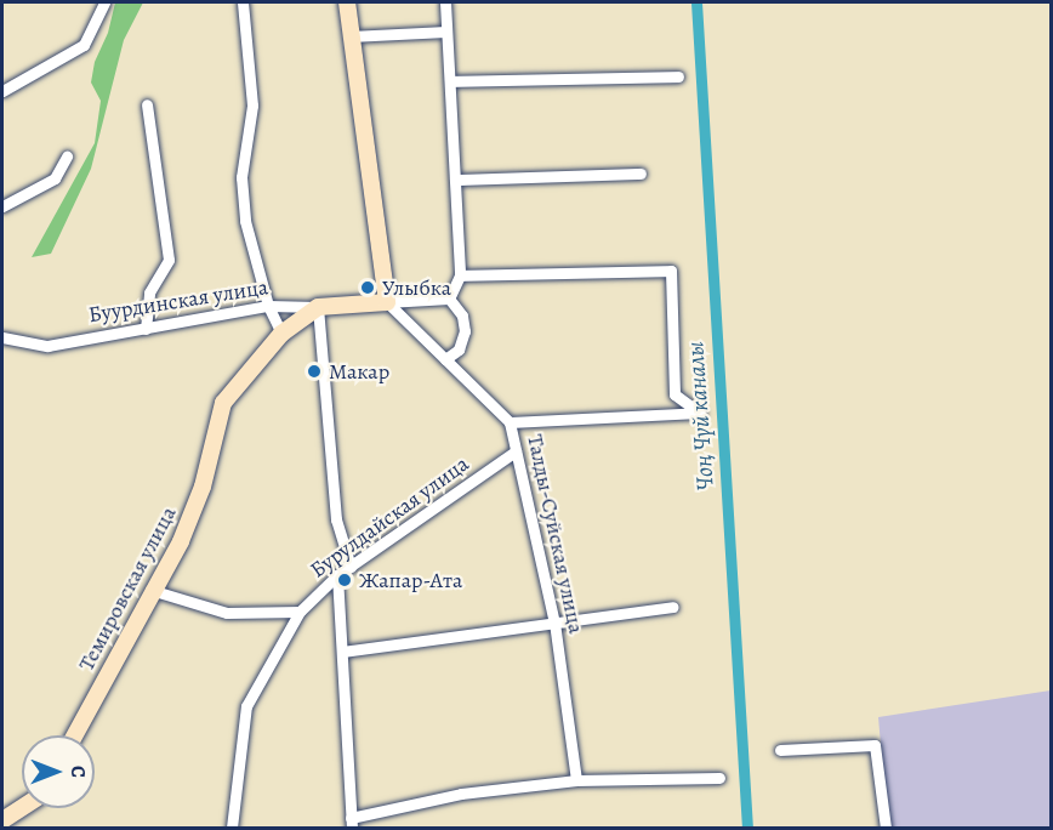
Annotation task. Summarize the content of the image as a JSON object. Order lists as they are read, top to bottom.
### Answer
{
  "streets": {
    "street": [
      "Буурдинская улица",
      "Бурулдайская улица",
      "Талды-Суйская улица",
      "Темировская улица"
    ]
  },
  "crossings": [
    ["Буурдинская улица", "Талды-Суйская улица"],
    ["Буурдинская улица", "Темировская улица"],
    ["Бурулдайская улица", "Талды-Суйская улица"]
  ],
  "water": ["Чоң Чүй каналы"],
  "places": ["Улыбка", "Макар", "Жапар-Ата"],
  "north": "right"
}
